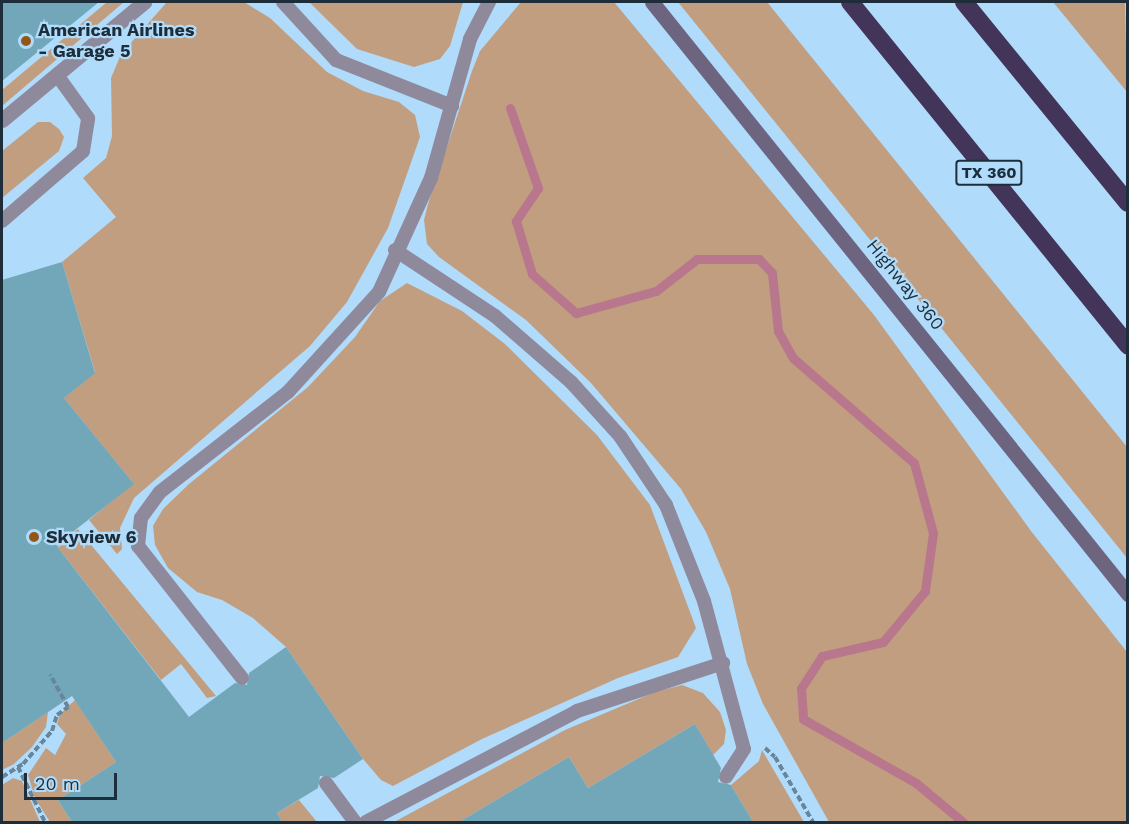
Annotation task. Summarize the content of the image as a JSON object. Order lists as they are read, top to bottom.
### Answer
{
  "streets": {
    "highway": ["TX 360"],
    "main road": ["Highway 360"]
  },
  "places": ["American Airlines - Garage 5", "Skyview 6"],
  "scale_bar": "20 m"
}
